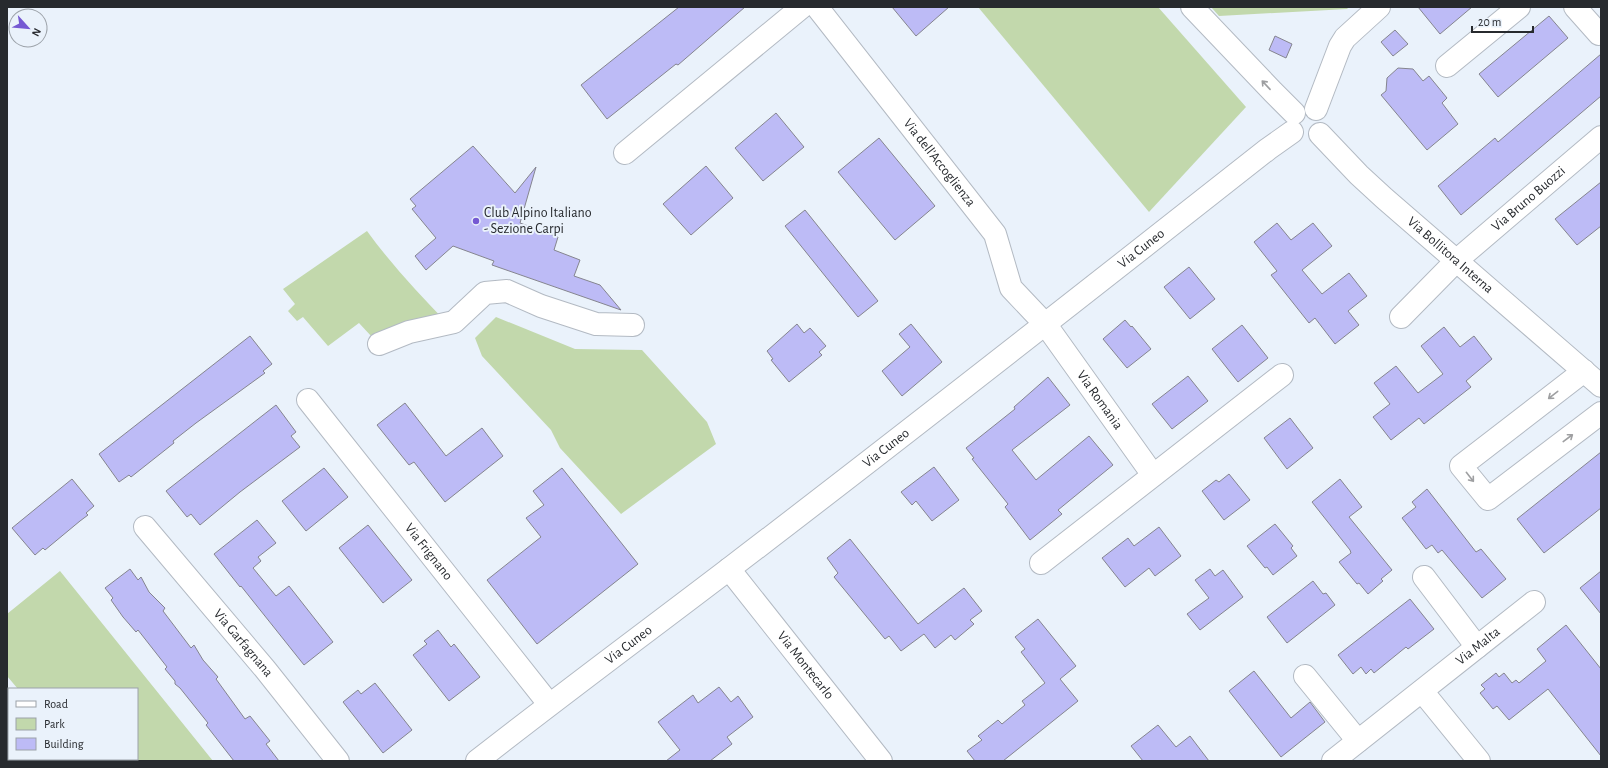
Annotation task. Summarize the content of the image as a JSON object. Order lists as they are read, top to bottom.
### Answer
{
  "streets": {
    "street": [
      "Via dell'Accoglienza",
      "Via Bruno Buozzi",
      "Via Cuneo",
      "Via Bollitora Interna",
      "Via Romania",
      "Via Frignano",
      "Via Garfagnana",
      "Via Malta",
      "Via Montecarlo"
    ]
  },
  "crossings": [
    ["Via dell'Accoglienza", "Via Cuneo"],
    ["Via dell'Accoglienza", "Via Romania"],
    ["Via Bruno Buozzi", "Via Bollitora Interna"],
    ["Via Cuneo", "Via Bollitora Interna"],
    ["Via Cuneo", "Via Romania"],
    ["Via Cuneo", "Via Frignano"],
    ["Via Cuneo", "Via Montecarlo"]
  ],
  "places": ["Club Alpino Italiano - Sezione Carpi"],
  "legend": ["Road", "Park", "Building"],
  "scale_bar": "20 m",
  "north": "bottom right"
}
